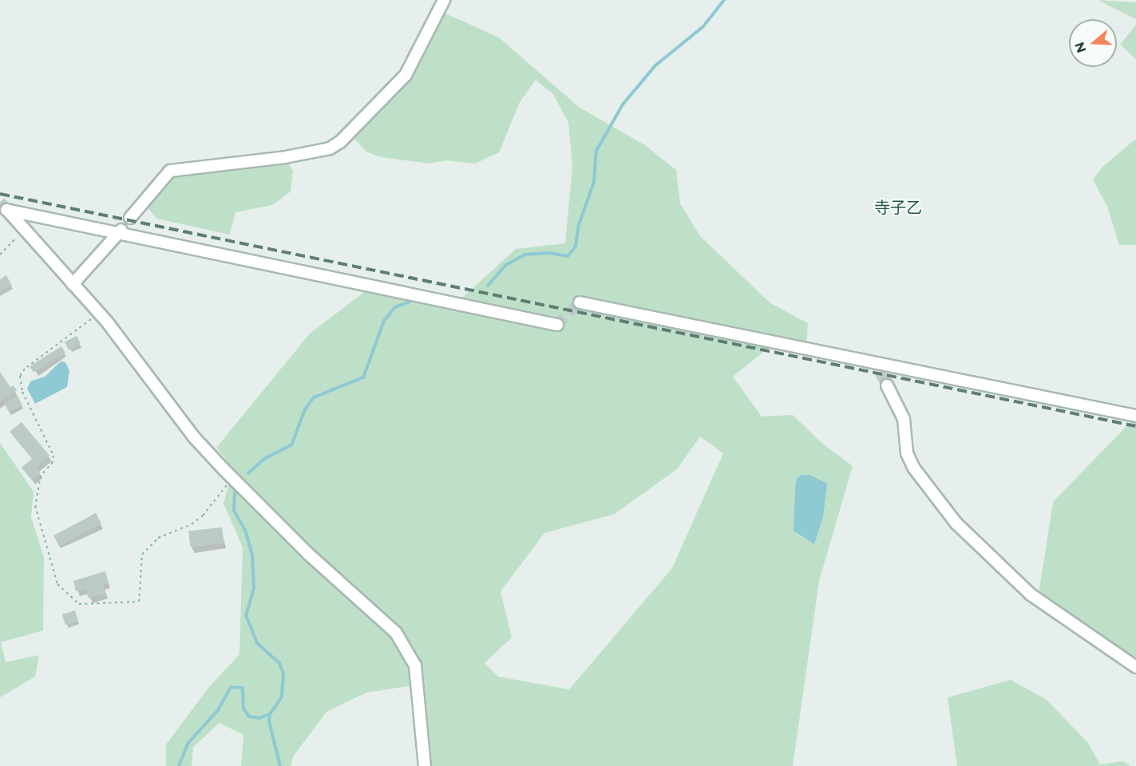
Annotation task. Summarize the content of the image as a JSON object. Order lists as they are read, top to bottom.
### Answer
{
  "districts": ["寺子乙"],
  "north": "left"
}
